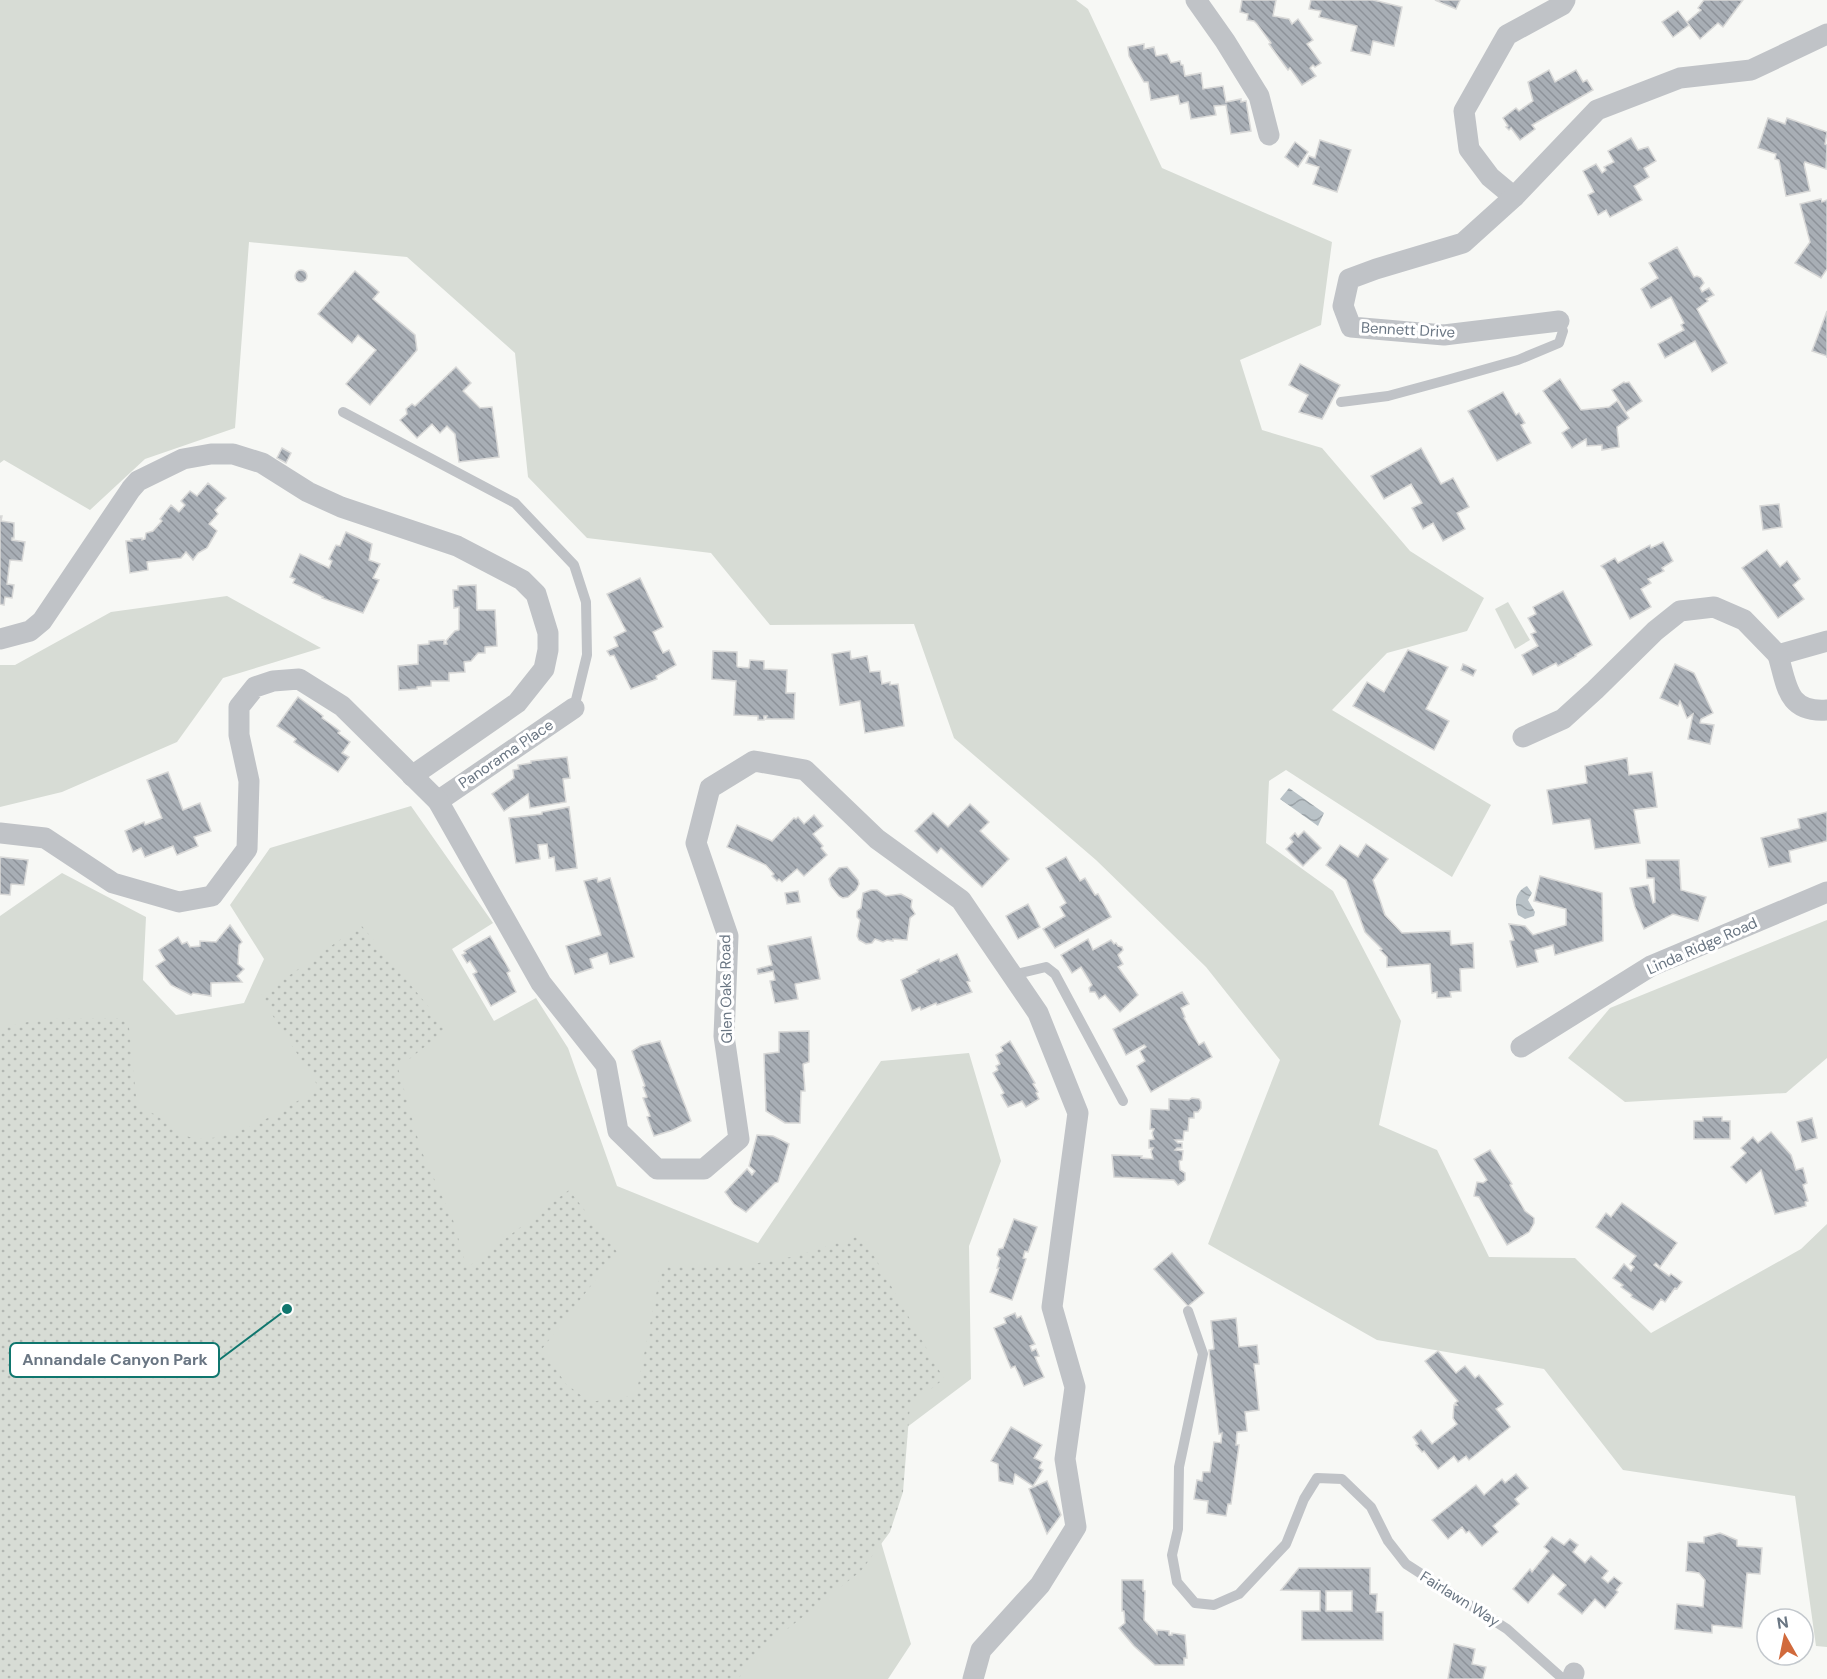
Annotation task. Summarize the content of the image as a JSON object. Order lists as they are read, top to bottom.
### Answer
{
  "streets": {
    "street": [
      "Bennett Drive",
      "Panorama Place",
      "Linda Ridge Road",
      "Glen Oaks Road"
    ],
    "lane": ["Fairlawn Way"]
  },
  "crossings": [
    ["Panorama Place", "Glen Oaks Road"]
  ],
  "places": ["Annandale Canyon Park"],
  "north": "top"
}
